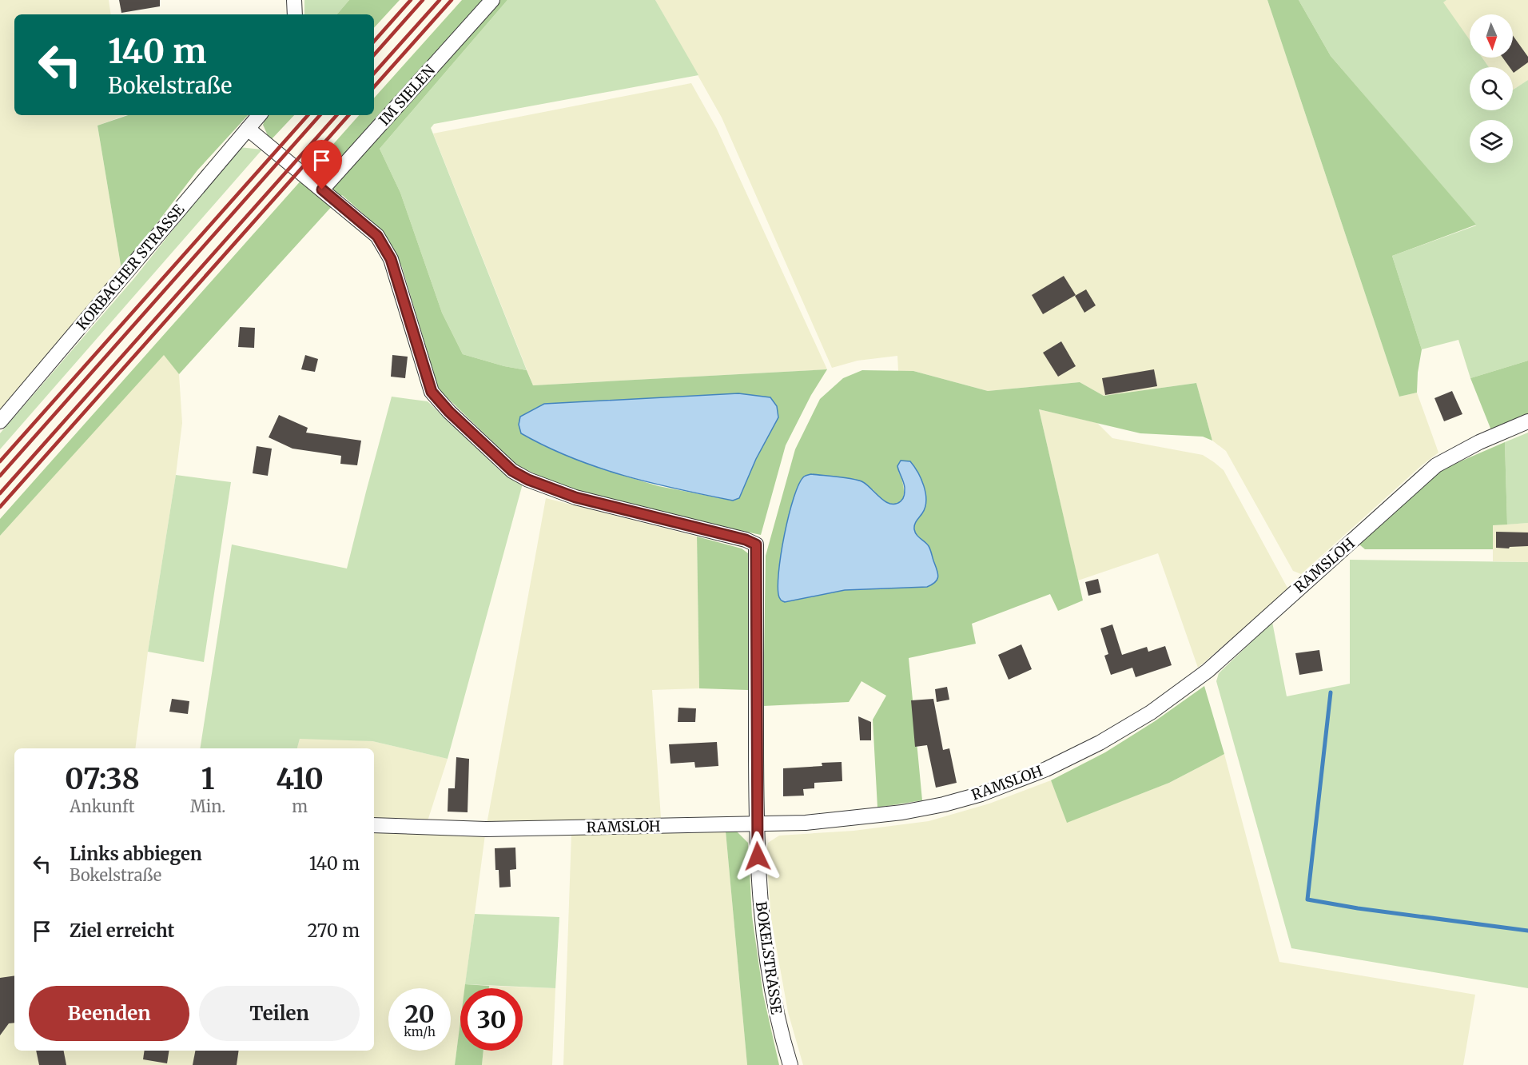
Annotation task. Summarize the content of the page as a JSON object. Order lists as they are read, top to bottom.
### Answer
{
  "streets": {
    "street": [
      "IM SIELEN",
      "KORBACHER STRASSE",
      "RAMSLOH",
      "BOKELSTRASSE"
    ]
  },
  "crossings": [
    ["IM SIELEN", "BOKELSTRASSE"],
    ["KORBACHER STRASSE", "BOKELSTRASSE"],
    ["RAMSLOH", "BOKELSTRASSE"]
  ],
  "north": "bottom",
  "page": {
    "turn": ["140 m", "Bokelstraße"],
    "eta": [
      "07:38",
      "Ankunft",
      "1",
      "Min.",
      "410",
      "m"
    ],
    "list": [
      {
        "name": "Links abbiegen",
        "note": "Bokelstraße",
        "value": "140 m"
      },
      {
        "name": "Ziel erreicht",
        "value": "270 m"
      }
    ],
    "buttons": ["Beenden", "Teilen"],
    "speed": "20 km/h",
    "limit": "30"
  }
}
